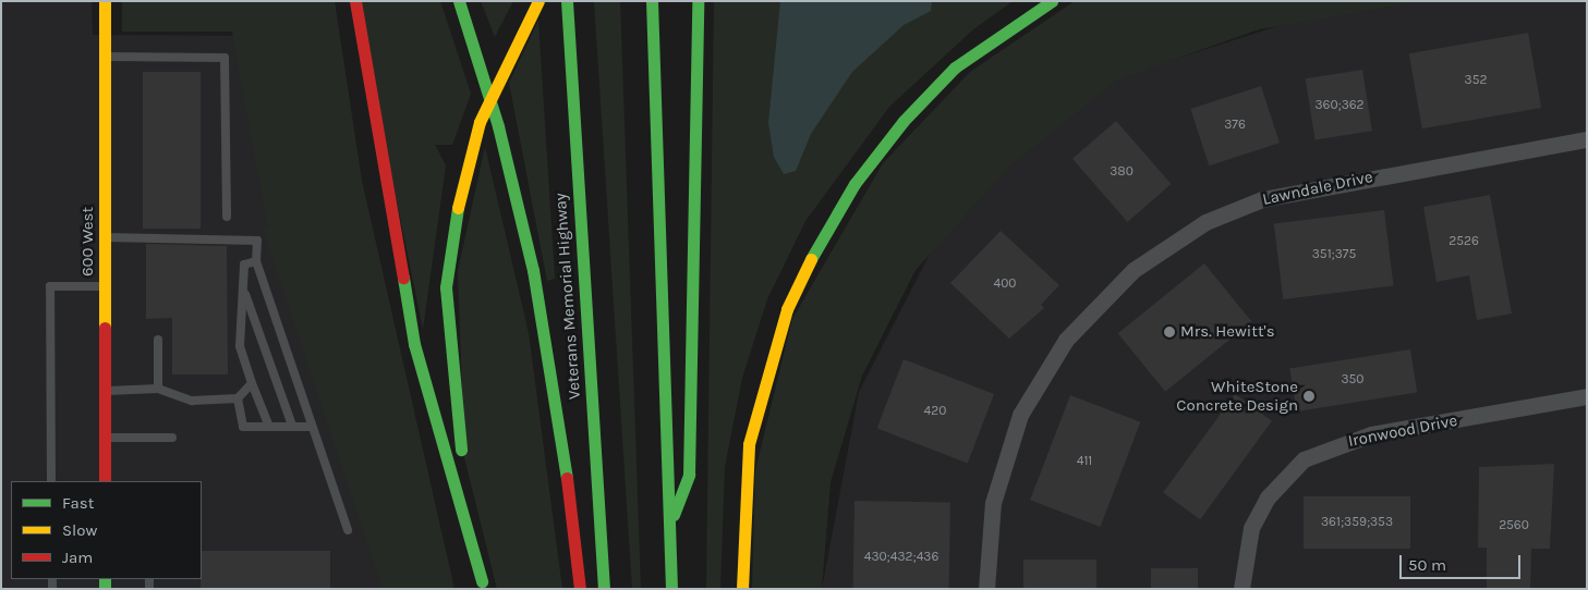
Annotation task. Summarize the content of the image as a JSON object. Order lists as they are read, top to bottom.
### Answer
{
  "streets": {
    "main road": ["600 West", "Veterans Memorial Highway"],
    "street": ["Lawndale Drive", "Ironwood Drive"]
  },
  "places": ["Mrs. Hewitt's", "WhiteStone Concrete Design"],
  "house_numbers": [
    "352",
    "360;362",
    "376",
    "380",
    "2526",
    "351;375",
    "400",
    "350",
    "420",
    "411",
    "361;359;353",
    "2560",
    "430;432;436"
  ],
  "legend": ["Fast", "Slow", "Jam"],
  "scale_bar": "50 m"
}
